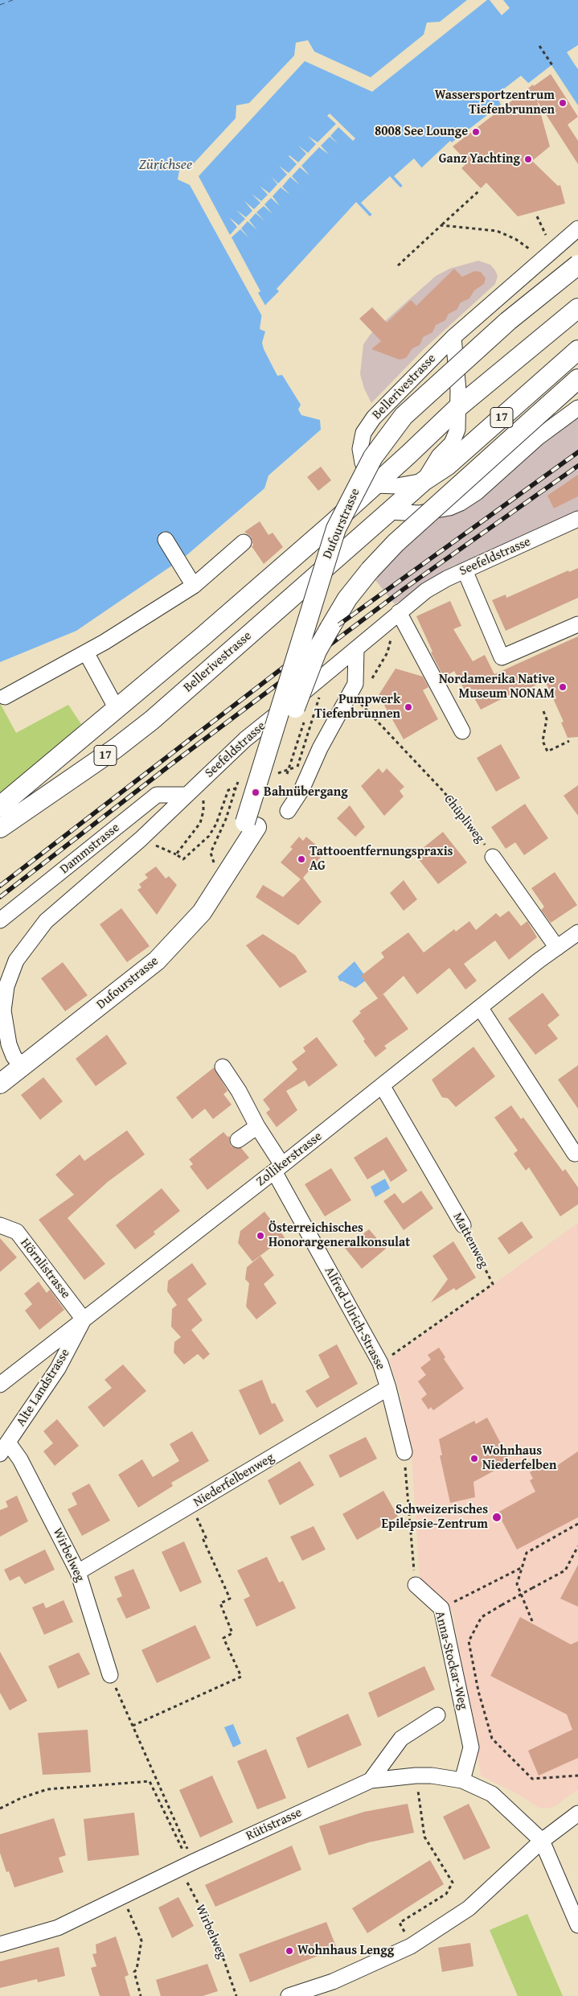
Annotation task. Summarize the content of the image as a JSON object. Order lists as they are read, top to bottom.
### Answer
{
  "streets": {
    "main road": ["Bellerivestrasse", "17", "Dufourstrasse"],
    "street": [
      "Seefeldstrasse",
      "Chüpliweg",
      "Dammstrasse",
      "Zollikerstrasse",
      "Mattenweg",
      "Hörnlistrasse",
      "Alfred-Ulrich-Strasse",
      "Alte Landstrasse",
      "Niederfelbenweg",
      "Wirbelweg",
      "Anna-Stockar-Weg",
      "Rütistrasse"
    ]
  },
  "crossings": [
    ["Bellerivestrasse", "17"],
    ["Dufourstrasse", "Seefeldstrasse"],
    ["Seefeldstrasse", "Dammstrasse"],
    ["Chüpliweg", "Zollikerstrasse"],
    ["Zollikerstrasse", "Mattenweg"],
    ["Zollikerstrasse", "Hörnlistrasse"],
    ["Zollikerstrasse", "Alfred-Ulrich-Strasse"],
    ["Zollikerstrasse", "Alte Landstrasse"],
    ["Hörnlistrasse", "Alte Landstrasse"],
    ["Alfred-Ulrich-Strasse", "Niederfelbenweg"],
    ["Alte Landstrasse", "Wirbelweg"],
    ["Niederfelbenweg", "Wirbelweg"],
    ["Wirbelweg", "Rütistrasse"],
    ["Anna-Stockar-Weg", "Rütistrasse"]
  ],
  "water": ["Zürichsee"],
  "places": [
    "Wassersportzentrum Tiefenbrunnen",
    "8008 See Lounge",
    "Ganz Yachting",
    "Nordamerika Native Museum NONAM",
    "Pumpwerk Tiefenbrunnen",
    "Bahnübergang",
    "Tattooentfernungspraxis AG",
    "Österreichisches Honorargeneralkonsulat",
    "Wohnhaus Niederfelben",
    "Schweizerisches Epilepsie-Zentrum",
    "Wohnhaus Lengg"
  ]
}
